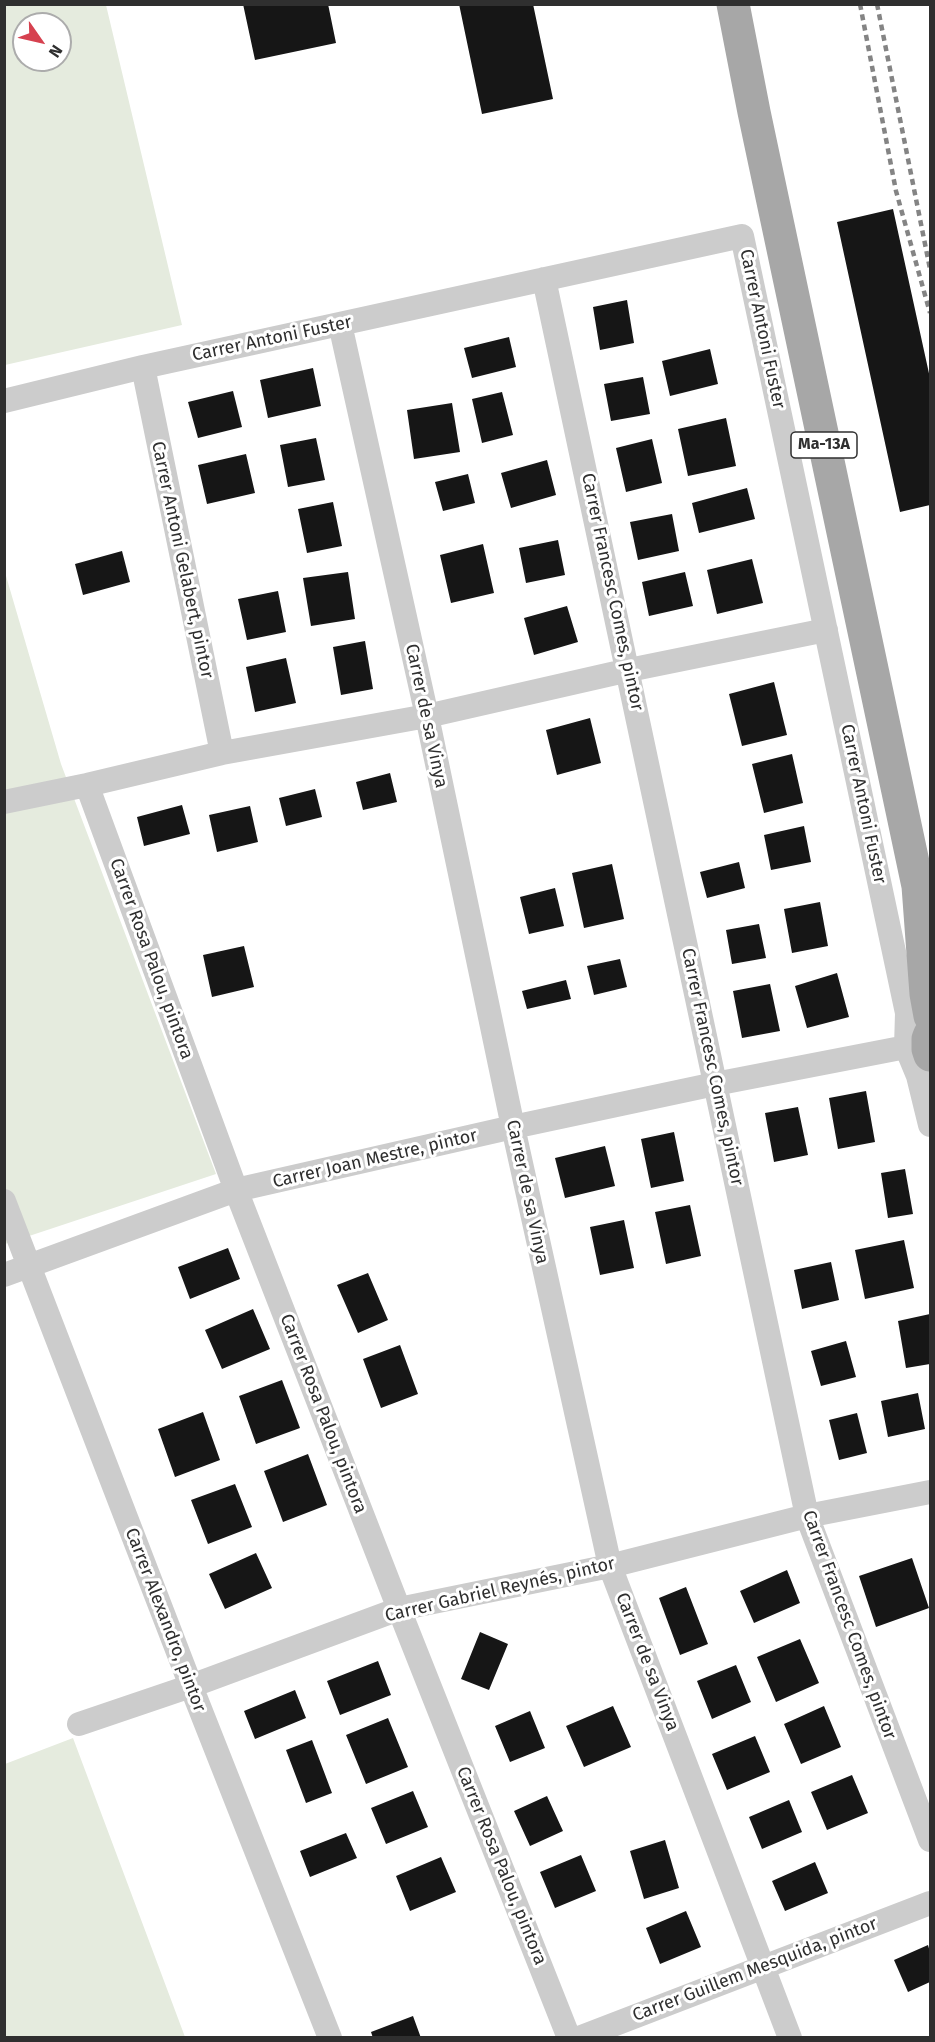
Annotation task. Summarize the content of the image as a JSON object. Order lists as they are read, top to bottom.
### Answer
{
  "streets": {
    "main road": ["Ma-13A"],
    "street": [
      "Carrer Antoni Fuster",
      "Carrer Antoni Gelabert, pintor",
      "Carrer Francesc Comes, pintor",
      "Carrer de sa Vinya",
      "Carrer Rosa Palou, pintora",
      "Carrer Joan Mestre, pintor",
      "Carrer Gabriel Reynés, pintor",
      "Carrer Alexandro, pintor",
      "Carrer Guillem Mesquida, pintor"
    ]
  },
  "crossings": [
    ["Carrer Antoni Fuster", "Carrer Antoni Gelabert, pintor"],
    ["Carrer Antoni Fuster", "Carrer Francesc Comes, pintor"],
    ["Carrer Antoni Fuster", "Carrer de sa Vinya"],
    ["Carrer Antoni Fuster", "Carrer Joan Mestre, pintor"],
    ["Carrer Francesc Comes, pintor", "Carrer Joan Mestre, pintor"],
    ["Carrer Francesc Comes, pintor", "Carrer Gabriel Reynés, pintor"],
    ["Carrer de sa Vinya", "Carrer Joan Mestre, pintor"],
    ["Carrer de sa Vinya", "Carrer Gabriel Reynés, pintor"],
    ["Carrer de sa Vinya", "Carrer Guillem Mesquida, pintor"],
    ["Carrer Rosa Palou, pintora", "Carrer Joan Mestre, pintor"],
    ["Carrer Rosa Palou, pintora", "Carrer Gabriel Reynés, pintor"],
    ["Carrer Joan Mestre, pintor", "Carrer Alexandro, pintor"],
    ["Carrer Gabriel Reynés, pintor", "Carrer Alexandro, pintor"]
  ],
  "north": "bottom right"
}
